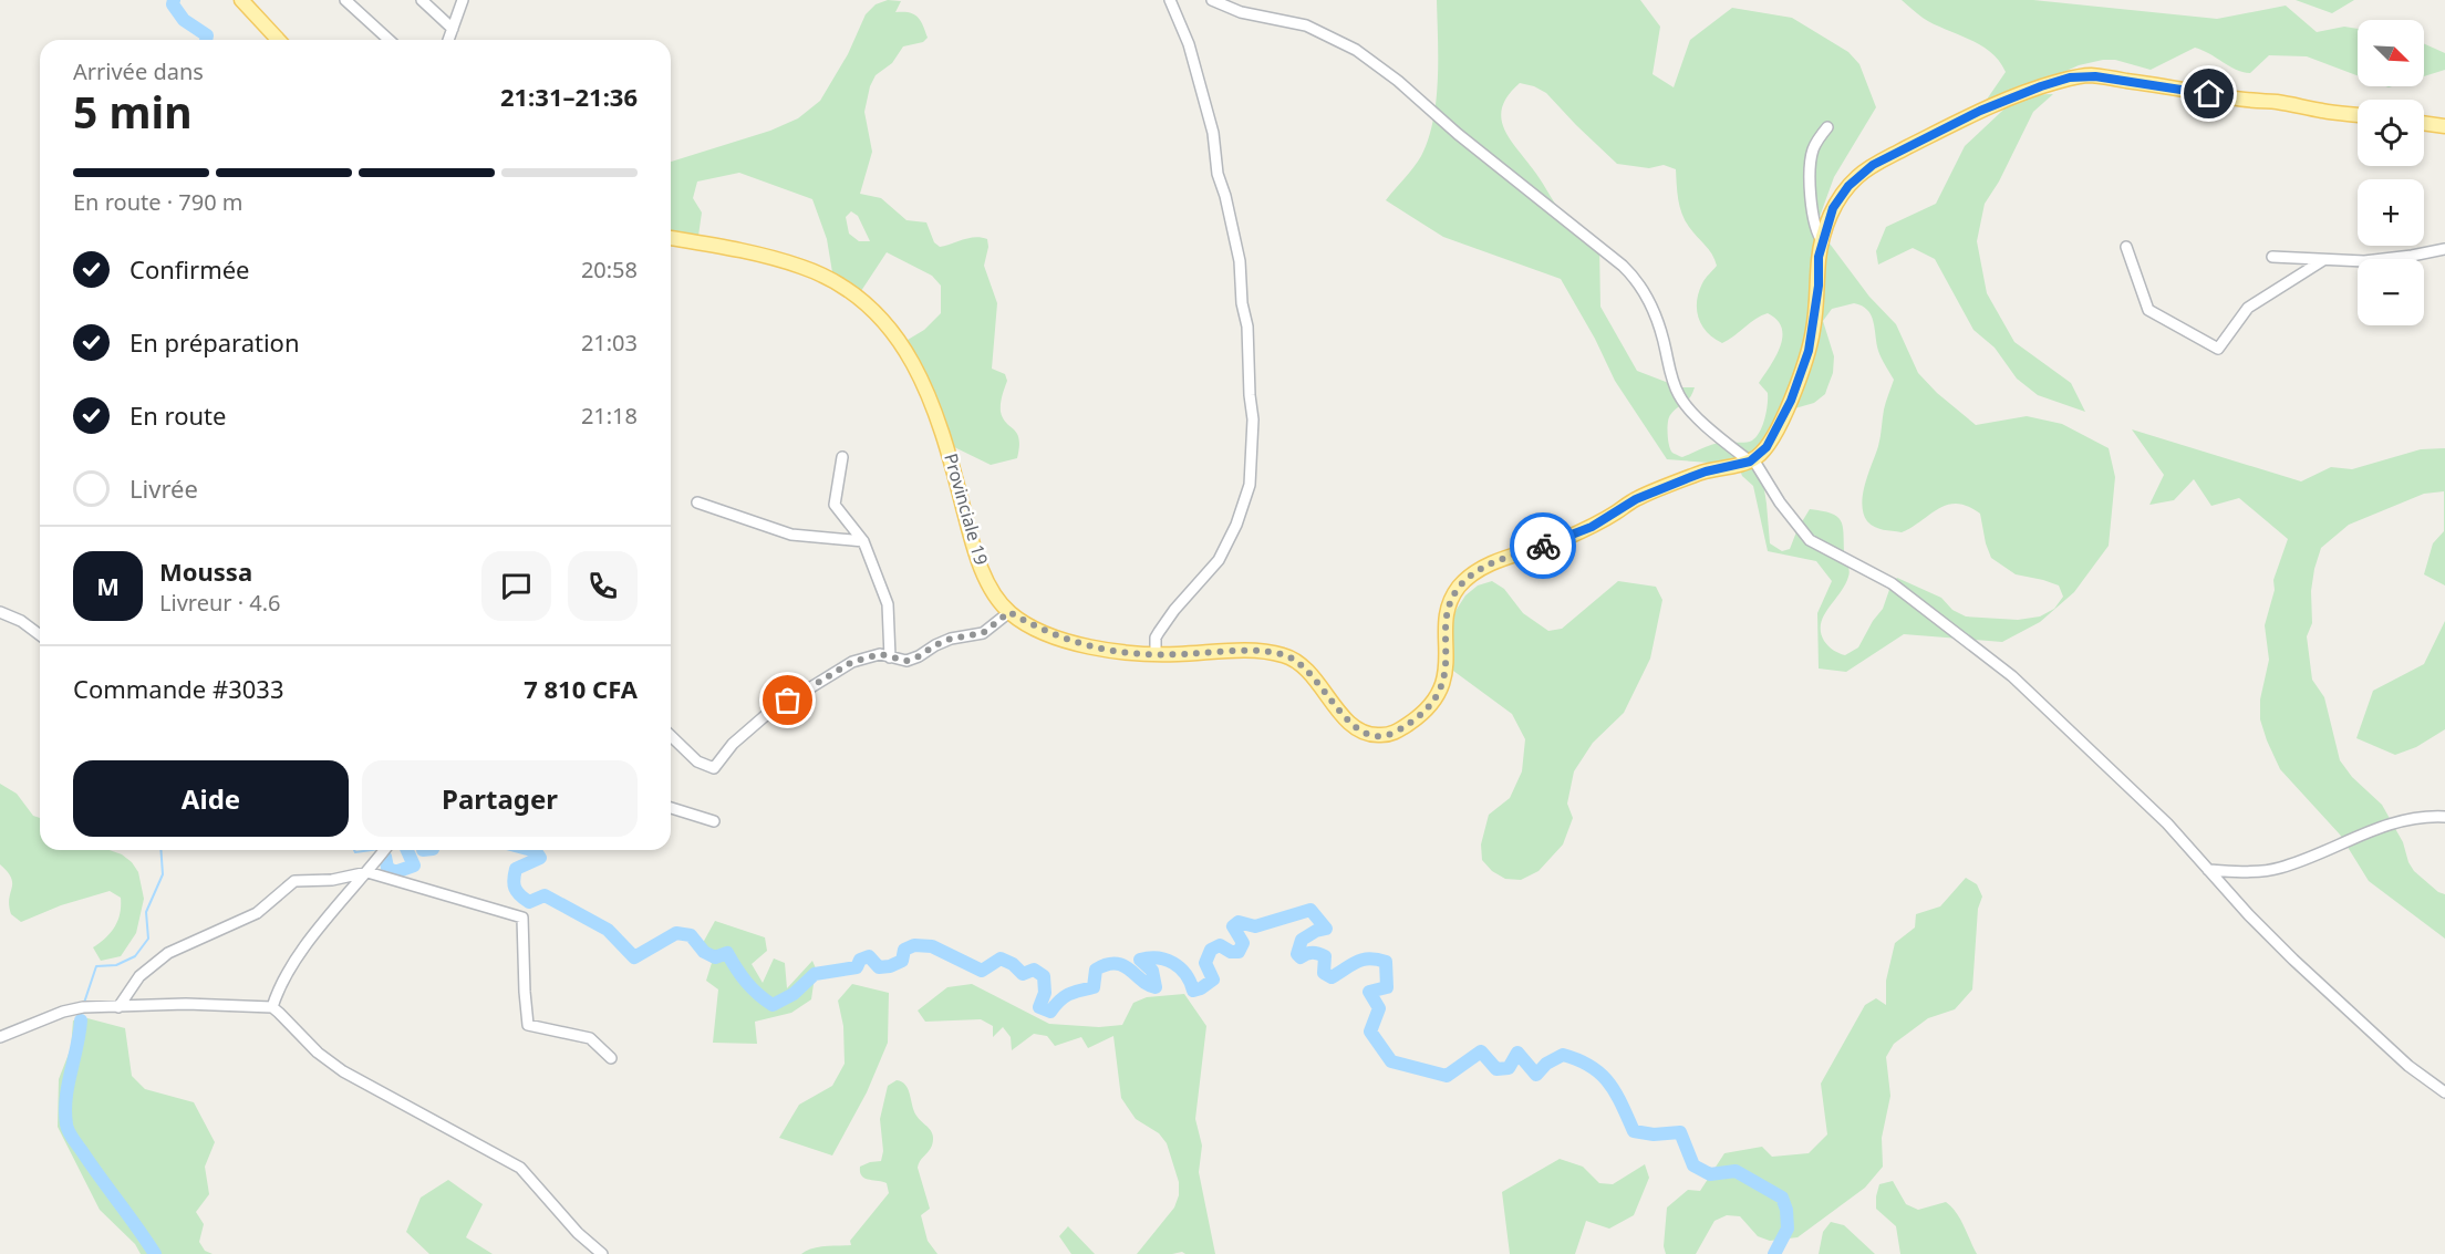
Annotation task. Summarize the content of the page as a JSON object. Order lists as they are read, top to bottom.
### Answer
{
  "streets": {
    "main road": ["Provinciale 19"]
  },
  "north": "bottom right",
  "page": {
    "map_buttons": ["+", "−"],
    "heading": ["5 min", "Arrivée dans", "21:31–21:36"],
    "panel": [
      "Moussa",
      "Livreur · 4.6",
      "Commande #3033",
      "7 810 CFA"
    ],
    "bar": "En route · 790 m",
    "list": [
      ["Confirmée", "20:58"],
      ["En préparation", "21:03"],
      ["En route", "21:18"],
      "Livrée"
    ],
    "round": "M",
    "buttons": ["Aide", "Partager"]
  }
}
